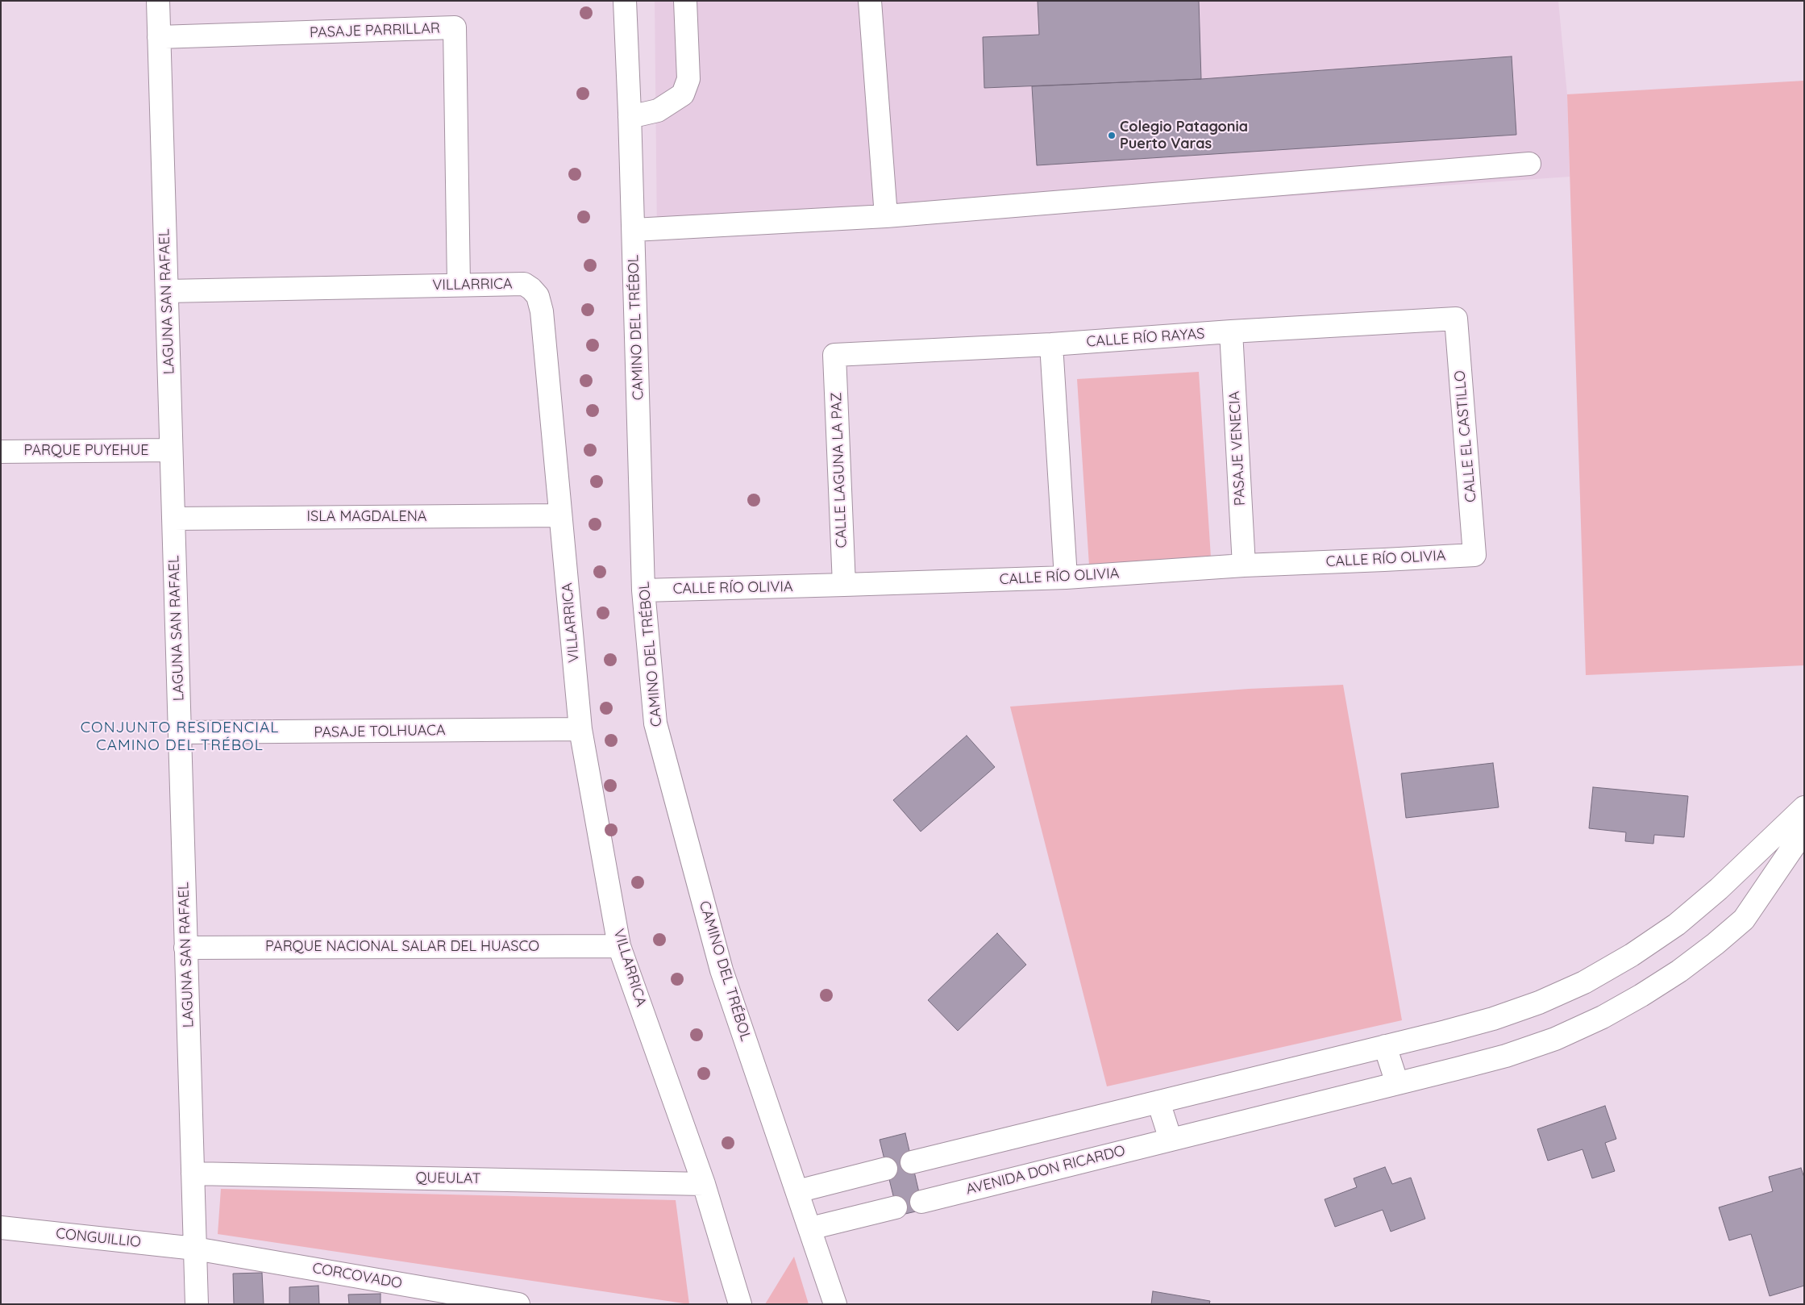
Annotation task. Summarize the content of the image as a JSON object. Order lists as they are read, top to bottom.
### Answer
{
  "streets": {
    "street": [
      "PASAJE PARRILLAR",
      "VILLARRICA",
      "LAGUNA SAN RAFAEL",
      "CAMINO DEL TRÉBOL",
      "CALLE RÍO RAYAS",
      "CALLE EL CASTILLO",
      "PASAJE VENECIA",
      "PARQUE PUYEHUE",
      "CALLE LAGUNA LA PAZ",
      "ISLA MAGDALENA",
      "CALLE RÍO OLIVIA",
      "PASAJE TOLHUACA",
      "PARQUE NACIONAL SALAR DEL HUASCO",
      "AVENIDA DON RICARDO",
      "QUEULAT",
      "CONGUILLIO",
      "CORCOVADO"
    ]
  },
  "crossings": [
    ["PASAJE PARRILLAR", "VILLARRICA"],
    ["PASAJE PARRILLAR", "LAGUNA SAN RAFAEL"],
    ["VILLARRICA", "LAGUNA SAN RAFAEL"],
    ["VILLARRICA", "ISLA MAGDALENA"],
    ["VILLARRICA", "PASAJE TOLHUACA"],
    ["VILLARRICA", "PARQUE NACIONAL SALAR DEL HUASCO"],
    ["VILLARRICA", "QUEULAT"],
    ["LAGUNA SAN RAFAEL", "PARQUE PUYEHUE"],
    ["LAGUNA SAN RAFAEL", "ISLA MAGDALENA"],
    ["LAGUNA SAN RAFAEL", "PASAJE TOLHUACA"],
    ["LAGUNA SAN RAFAEL", "PARQUE NACIONAL SALAR DEL HUASCO"],
    ["LAGUNA SAN RAFAEL", "QUEULAT"],
    ["LAGUNA SAN RAFAEL", "CONGUILLIO"],
    ["LAGUNA SAN RAFAEL", "CORCOVADO"],
    ["CAMINO DEL TRÉBOL", "CALLE RÍO OLIVIA"],
    ["CALLE RÍO RAYAS", "CALLE EL CASTILLO"],
    ["CALLE RÍO RAYAS", "PASAJE VENECIA"],
    ["CALLE RÍO RAYAS", "CALLE LAGUNA LA PAZ"],
    ["CALLE EL CASTILLO", "CALLE RÍO OLIVIA"],
    ["PASAJE VENECIA", "CALLE RÍO OLIVIA"],
    ["CALLE LAGUNA LA PAZ", "CALLE RÍO OLIVIA"],
    ["CONGUILLIO", "CORCOVADO"]
  ],
  "districts": ["CONJUNTO RESIDENCIAL CAMINO DEL TRÉBOL"],
  "places": ["Colegio Patagonia Puerto Varas"]
}
